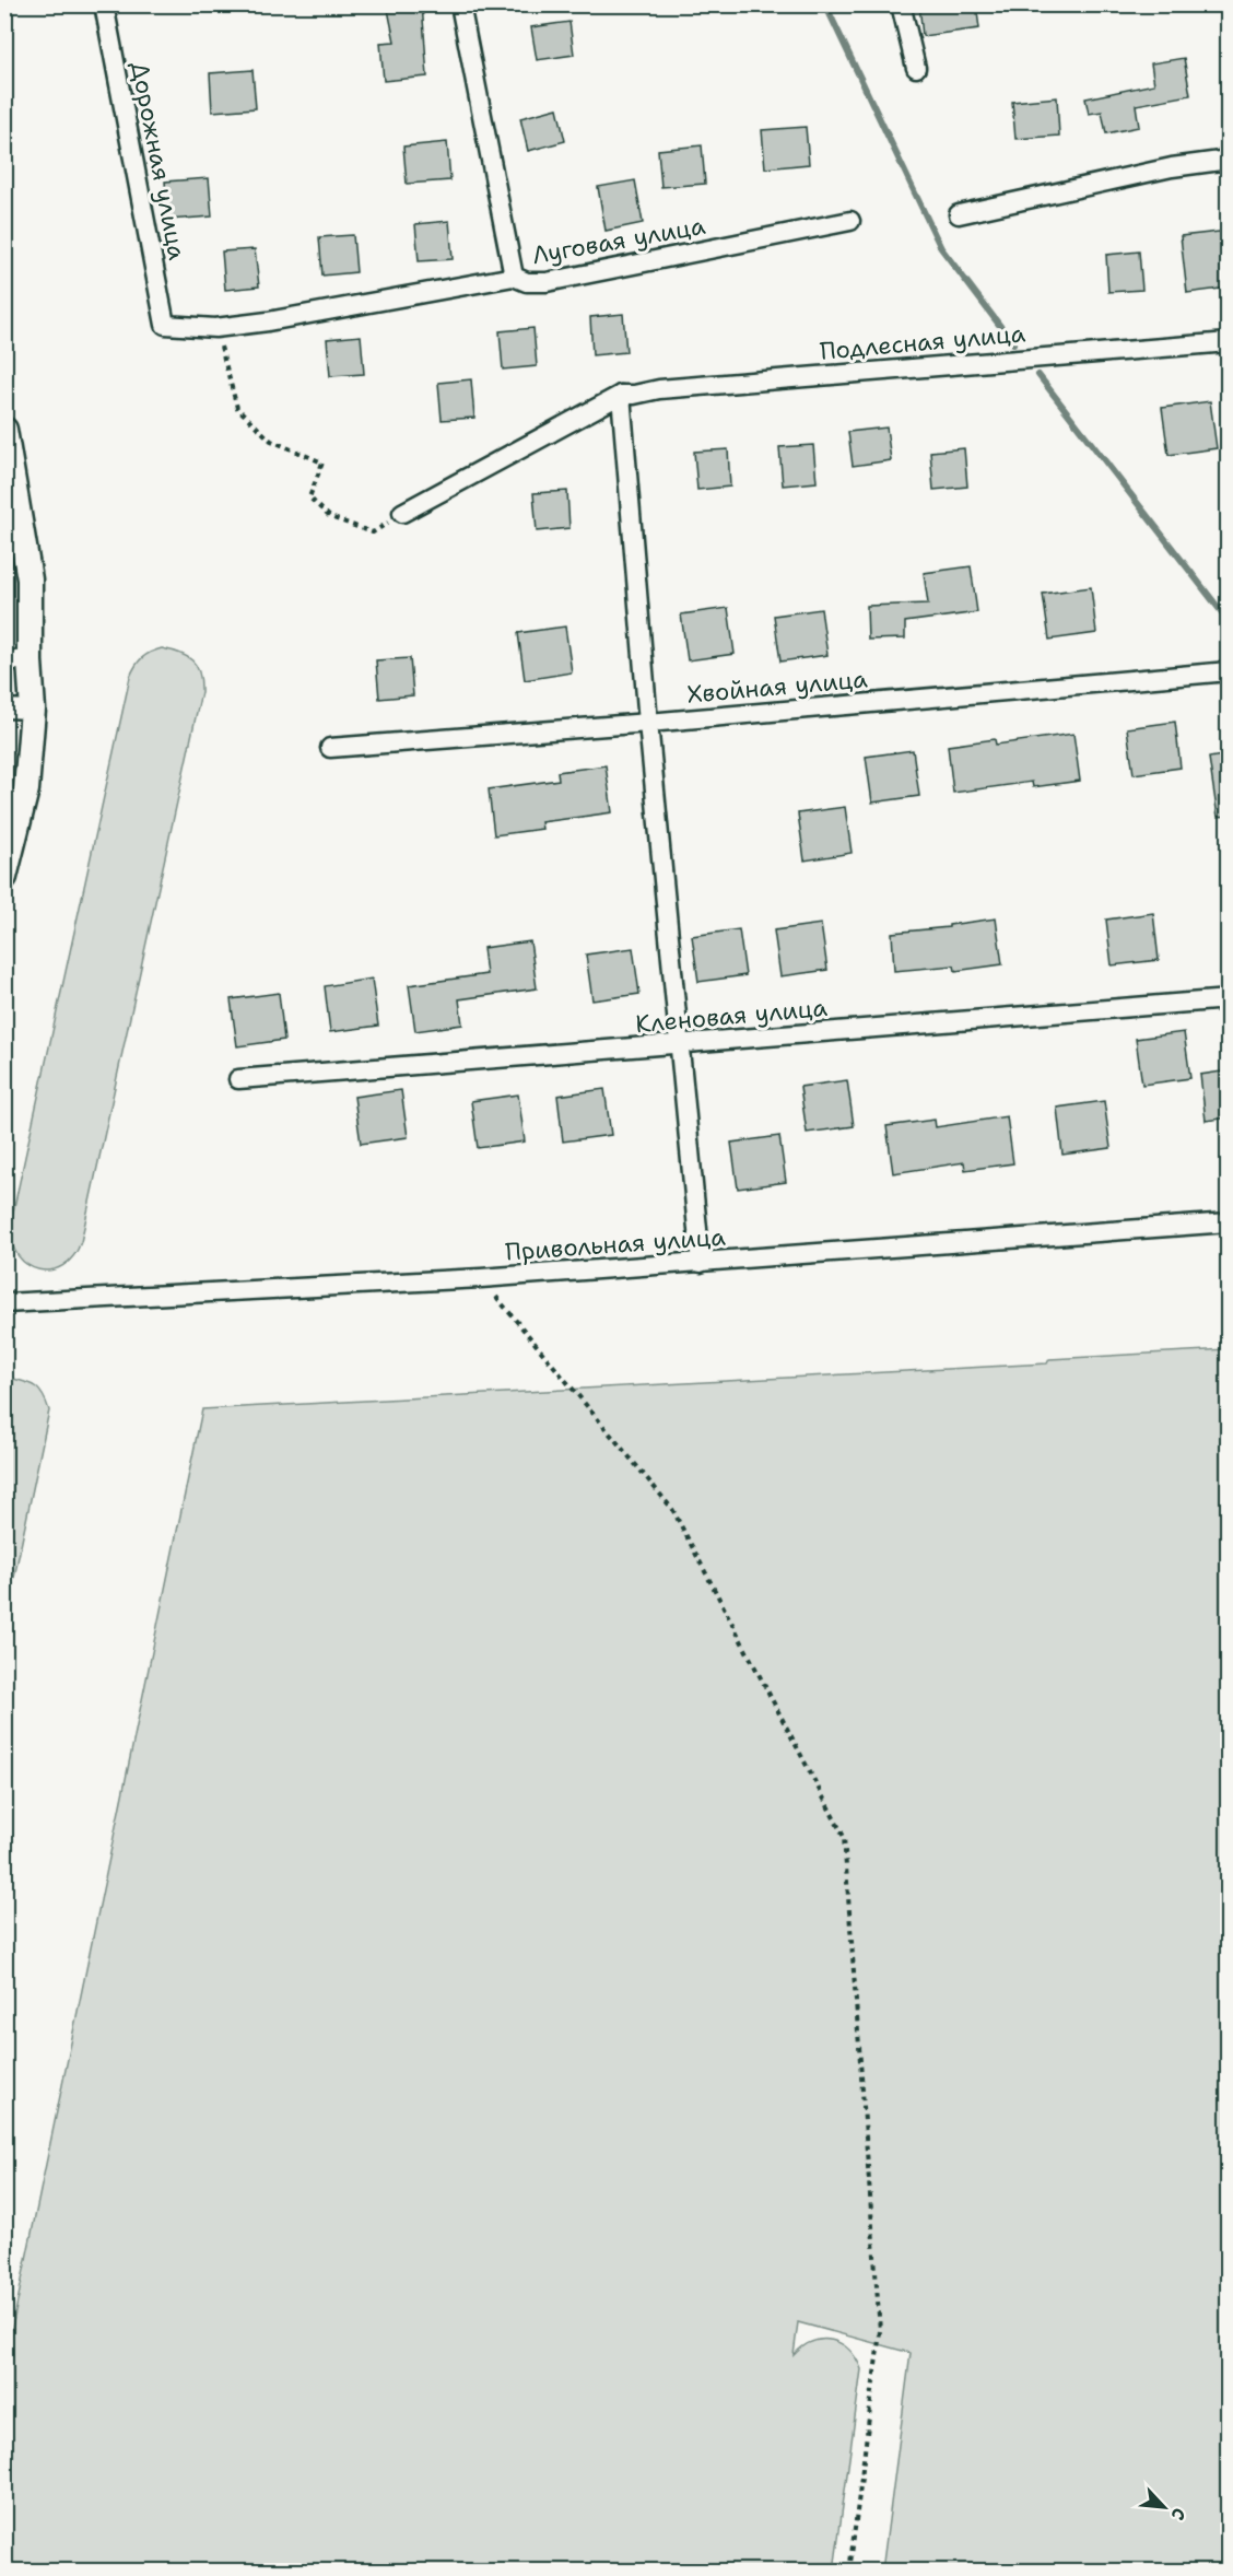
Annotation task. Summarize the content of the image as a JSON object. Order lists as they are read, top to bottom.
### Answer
{
  "streets": {
    "street": [
      "Дорожная улица",
      "Луговая улица",
      "Подлесная улица",
      "Хвойная улица",
      "Кленовая улица",
      "Привольная улица"
    ]
  },
  "north": "bottom right"
}
